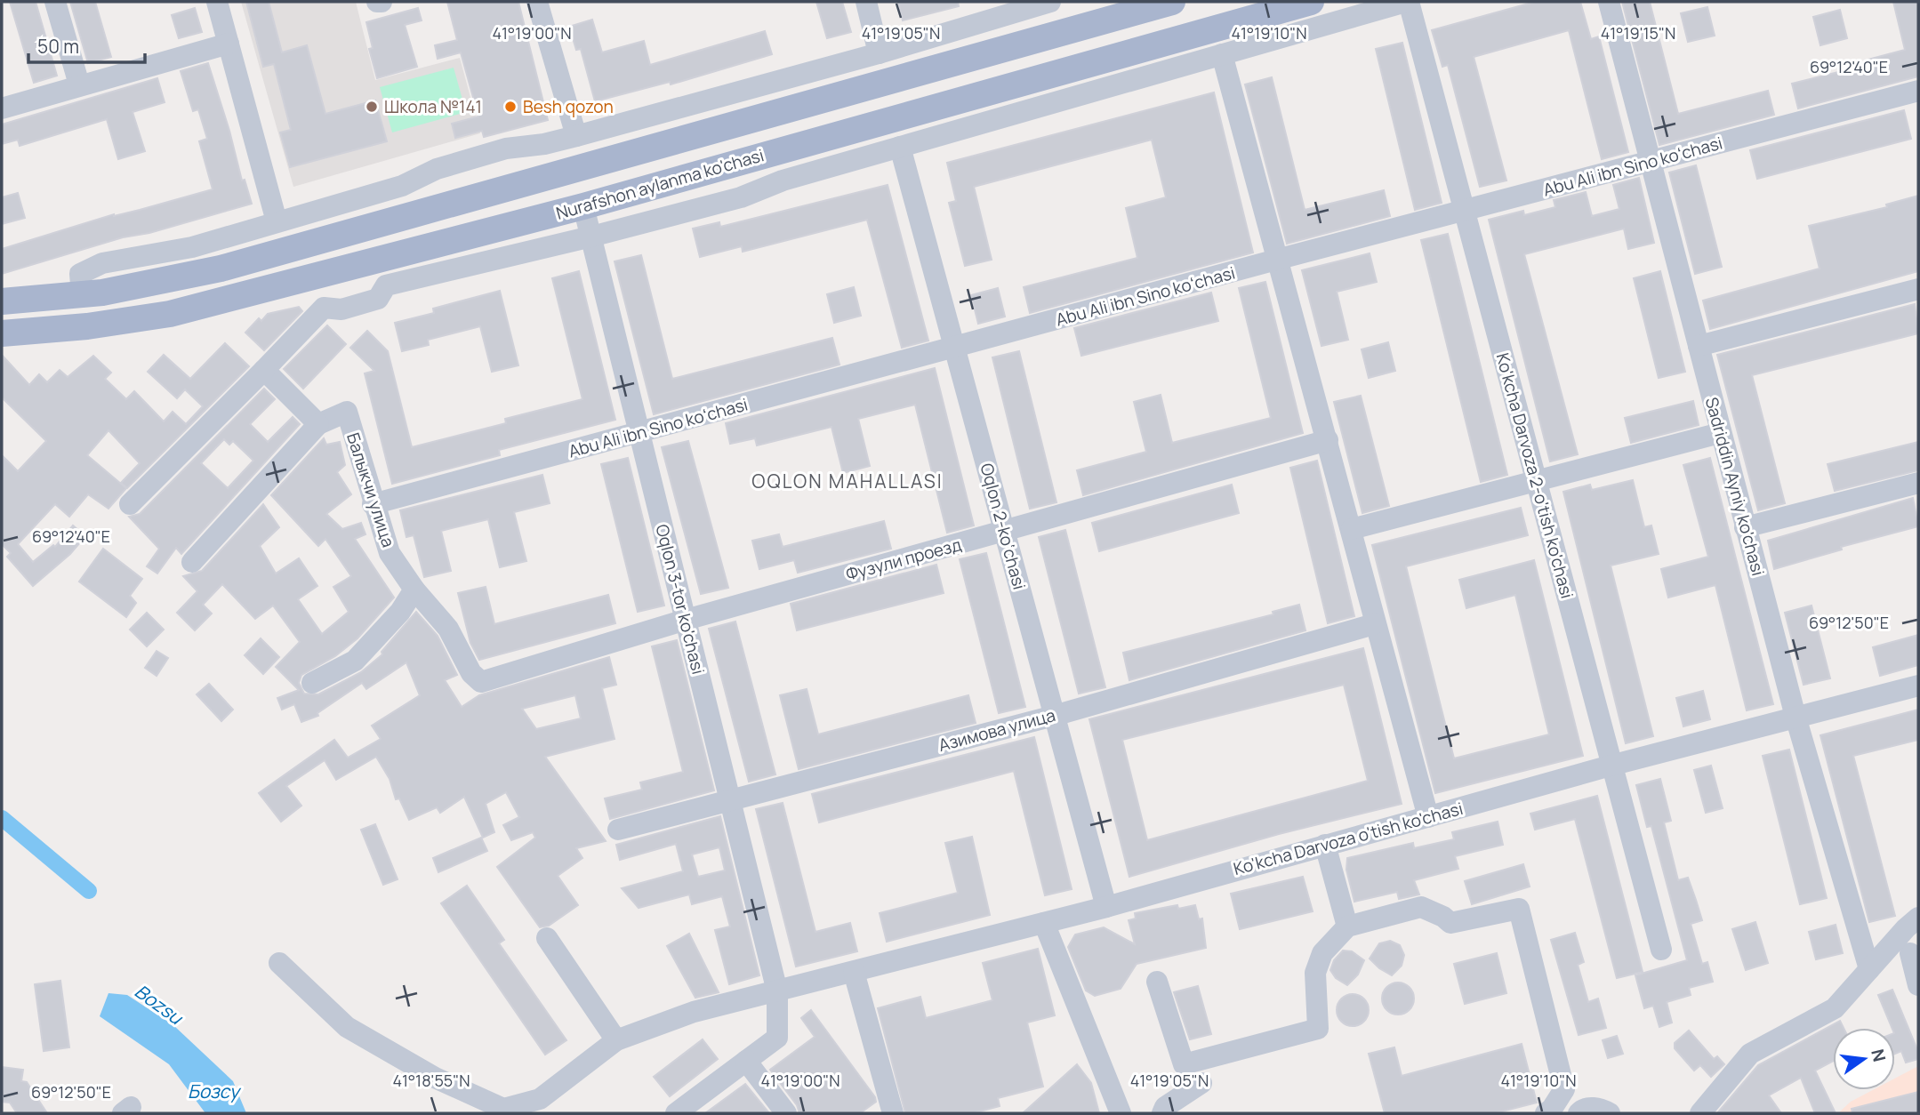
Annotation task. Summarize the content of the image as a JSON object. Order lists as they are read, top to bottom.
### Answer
{
  "streets": {
    "main road": ["Nurafshon aylanma ko'chasi"],
    "street": [
      "Abu Ali ibn Sino koʻchasi",
      "Ko'kcha Darvoza 2-o'tish ko'chasi",
      "Sadriddin Ayniy ko'chasi",
      "Балыкчи улица",
      "Oqlon 2-ko‘chasi",
      "Фузули проезд",
      "Oqlon 3-tor ko'chasi",
      "Азимова улица",
      "Ko'kcha Darvoza o'tish ko'chasi"
    ]
  },
  "crossings": [
    ["Abu Ali ibn Sino koʻchasi", "Ko'kcha Darvoza 2-o'tish ko'chasi"],
    ["Abu Ali ibn Sino koʻchasi", "Sadriddin Ayniy ko'chasi"],
    ["Abu Ali ibn Sino koʻchasi", "Балыкчи улица"],
    ["Abu Ali ibn Sino koʻchasi", "Oqlon 2-ko‘chasi"],
    ["Abu Ali ibn Sino koʻchasi", "Oqlon 3-tor ko'chasi"],
    ["Nurafshon aylanma ko'chasi", "Oqlon 3-tor ko'chasi"],
    ["Ko'kcha Darvoza 2-o'tish ko'chasi", "Ko'kcha Darvoza o'tish ko'chasi"],
    ["Sadriddin Ayniy ko'chasi", "Ko'kcha Darvoza o'tish ko'chasi"],
    ["Балыкчи улица", "Фузули проезд"],
    ["Oqlon 2-ko‘chasi", "Фузули проезд"],
    ["Oqlon 2-ko‘chasi", "Азимова улица"],
    ["Oqlon 2-ko‘chasi", "Ko'kcha Darvoza o'tish ko'chasi"],
    ["Фузули проезд", "Oqlon 3-tor ko'chasi"],
    ["Oqlon 3-tor ko'chasi", "Азимова улица"],
    ["Oqlon 3-tor ko'chasi", "Ko'kcha Darvoza o'tish ko'chasi"]
  ],
  "districts": ["OQLON MAHALLASI"],
  "water": ["Bozsu", "Бозсу"],
  "places": ["Школа №141", "Besh qozon"],
  "scale_bar": "50 m",
  "north": "right",
  "coordinates": [
    "41°19'00\"N",
    "41°19'05\"N",
    "41°19'10\"N",
    "41°19'15\"N",
    "69°12'40\"E",
    "69°12'50\"E",
    "41°18'55\"N"
  ]
}
